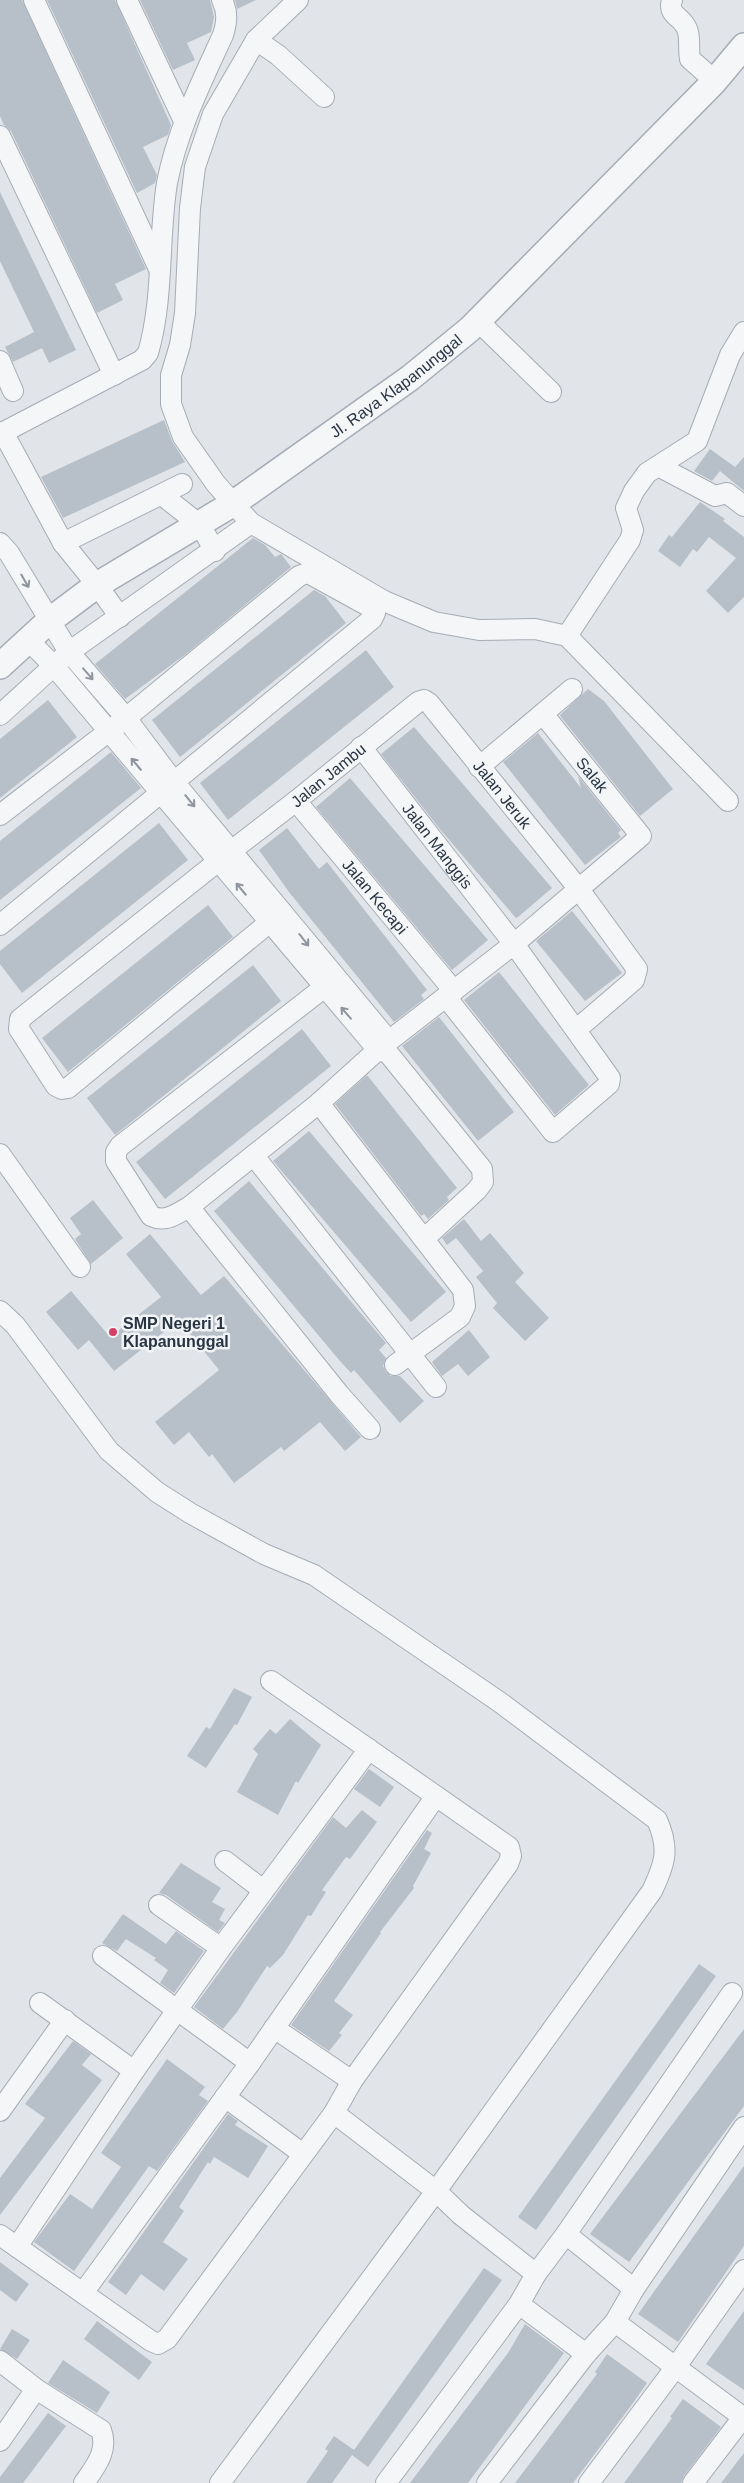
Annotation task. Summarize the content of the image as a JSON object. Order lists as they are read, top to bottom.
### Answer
{
  "streets": {
    "street": [
      "Jl. Raya Klapanunggal",
      "Jalan Jambu",
      "Salak",
      "Jalan Jeruk",
      "Jalan Manggis",
      "Jalan Kecapi"
    ]
  },
  "crossings": [
    ["Jalan Jambu", "Jalan Jeruk"],
    ["Jalan Jambu", "Jalan Manggis"],
    ["Jalan Jambu", "Jalan Kecapi"],
    ["Salak", "Jalan Jeruk"],
    ["Jalan Jeruk", "Jalan Manggis"],
    ["Jalan Jeruk", "Jalan Kecapi"],
    ["Jalan Manggis", "Jalan Kecapi"]
  ],
  "places": ["SMP Negeri 1 Klapanunggal"]
}
